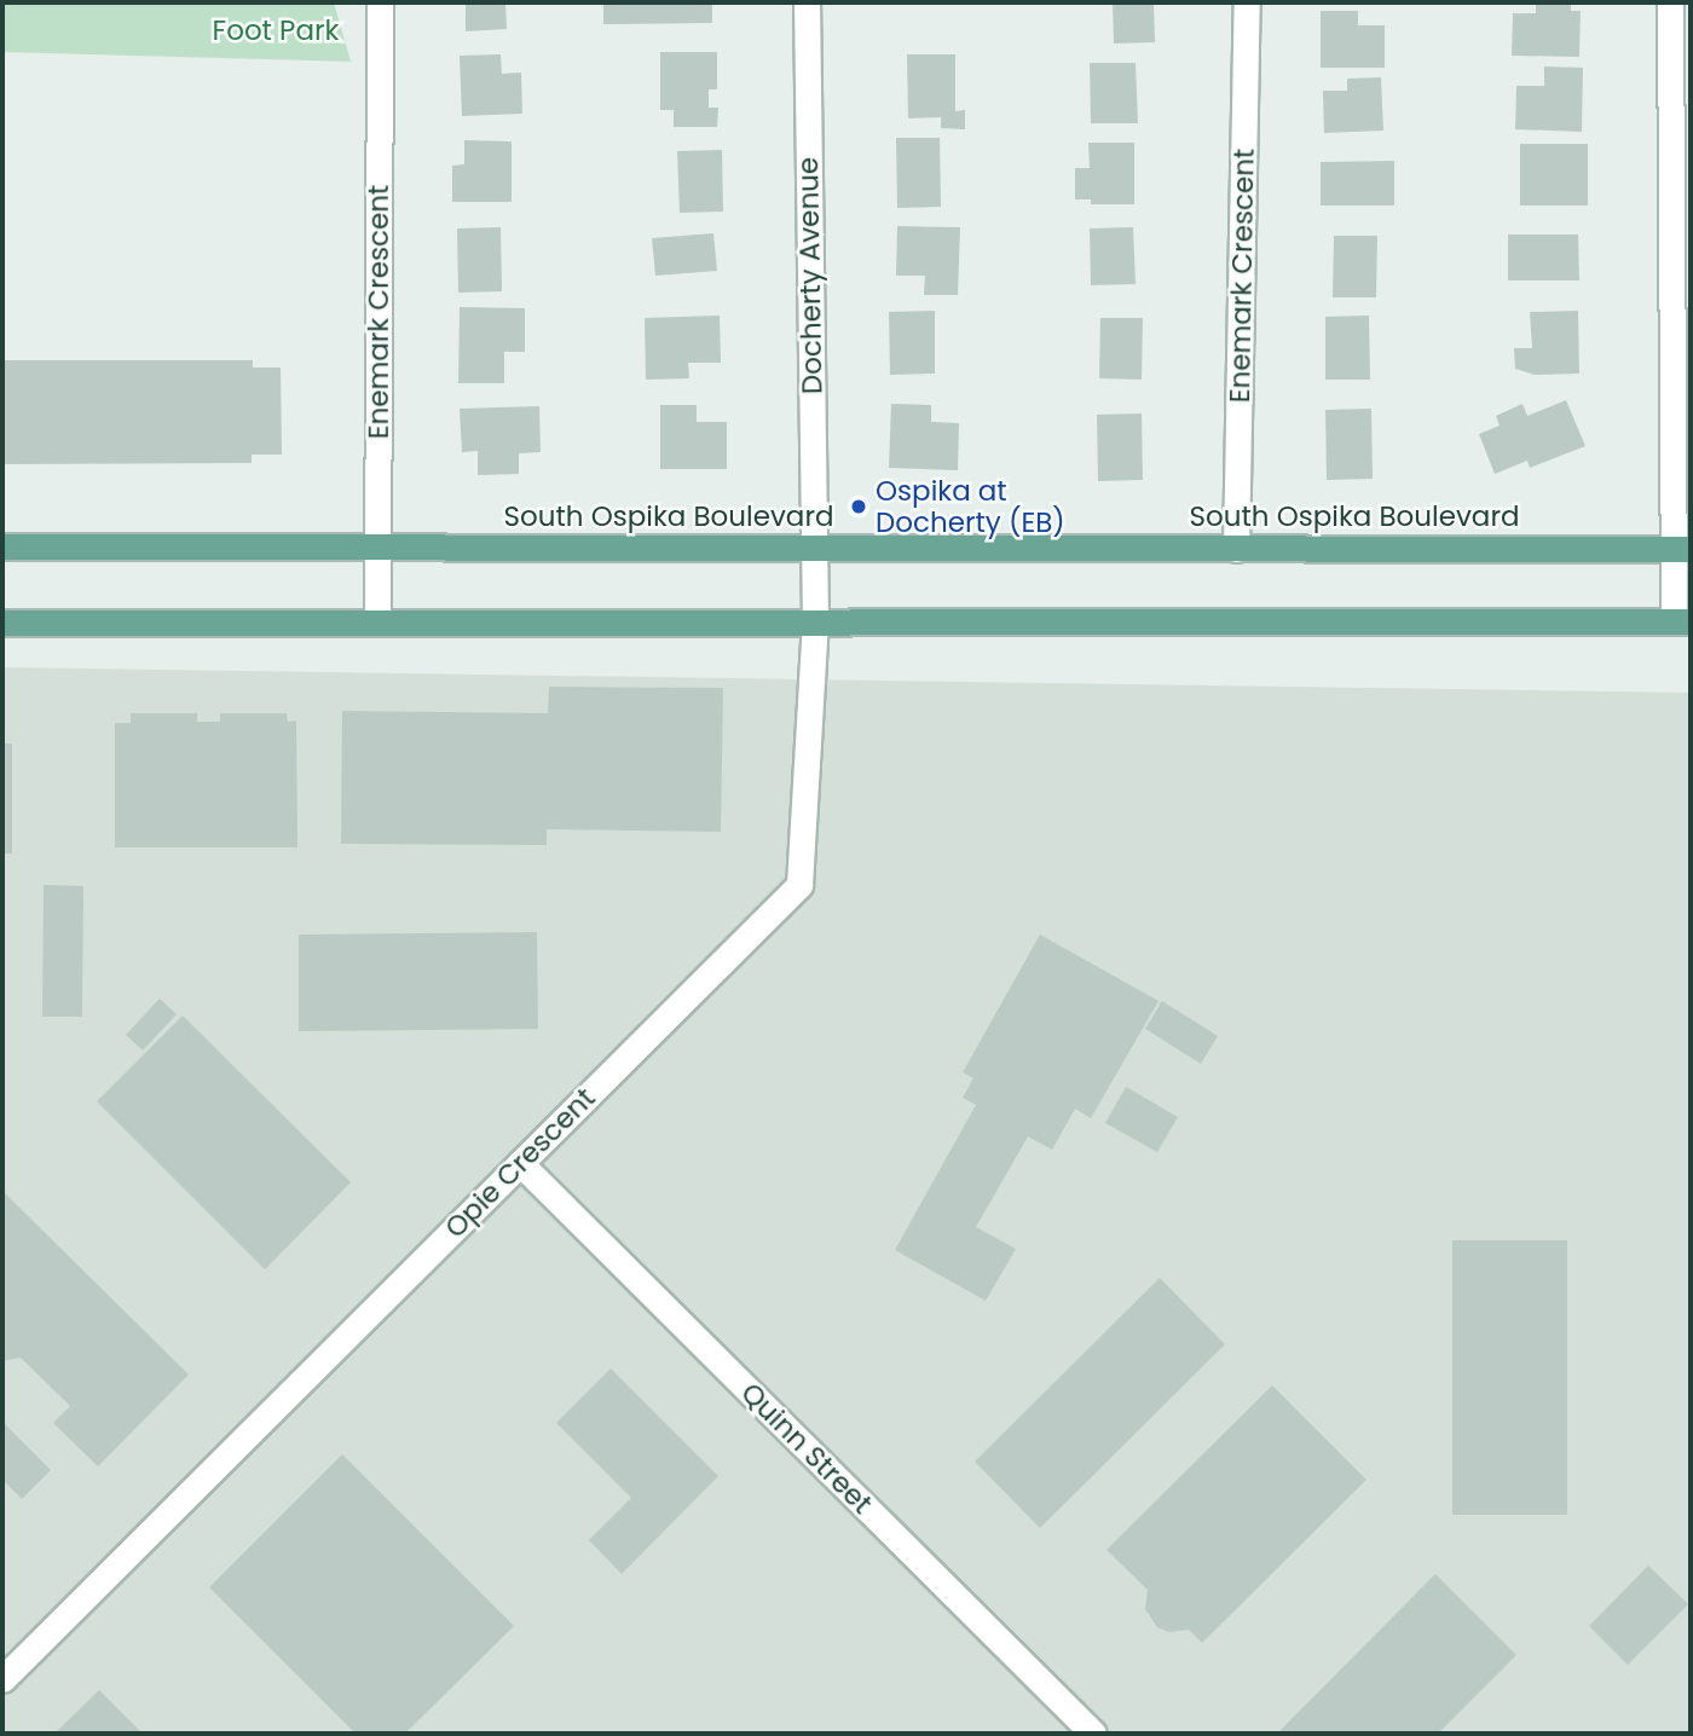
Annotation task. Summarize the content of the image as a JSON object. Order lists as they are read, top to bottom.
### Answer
{
  "streets": {
    "main road": ["South Ospika Boulevard"],
    "street": [
      "Docherty Avenue",
      "Enemark Crescent",
      "Opie Crescent",
      "Quinn Street"
    ]
  },
  "crossings": [
    ["Docherty Avenue", "South Ospika Boulevard"],
    ["Docherty Avenue", "Opie Crescent"],
    ["Enemark Crescent", "South Ospika Boulevard"],
    ["South Ospika Boulevard", "Opie Crescent"],
    ["Opie Crescent", "Quinn Street"]
  ],
  "parks": ["Foot Park"],
  "places": ["Ospika at Docherty (EB)"]
}
